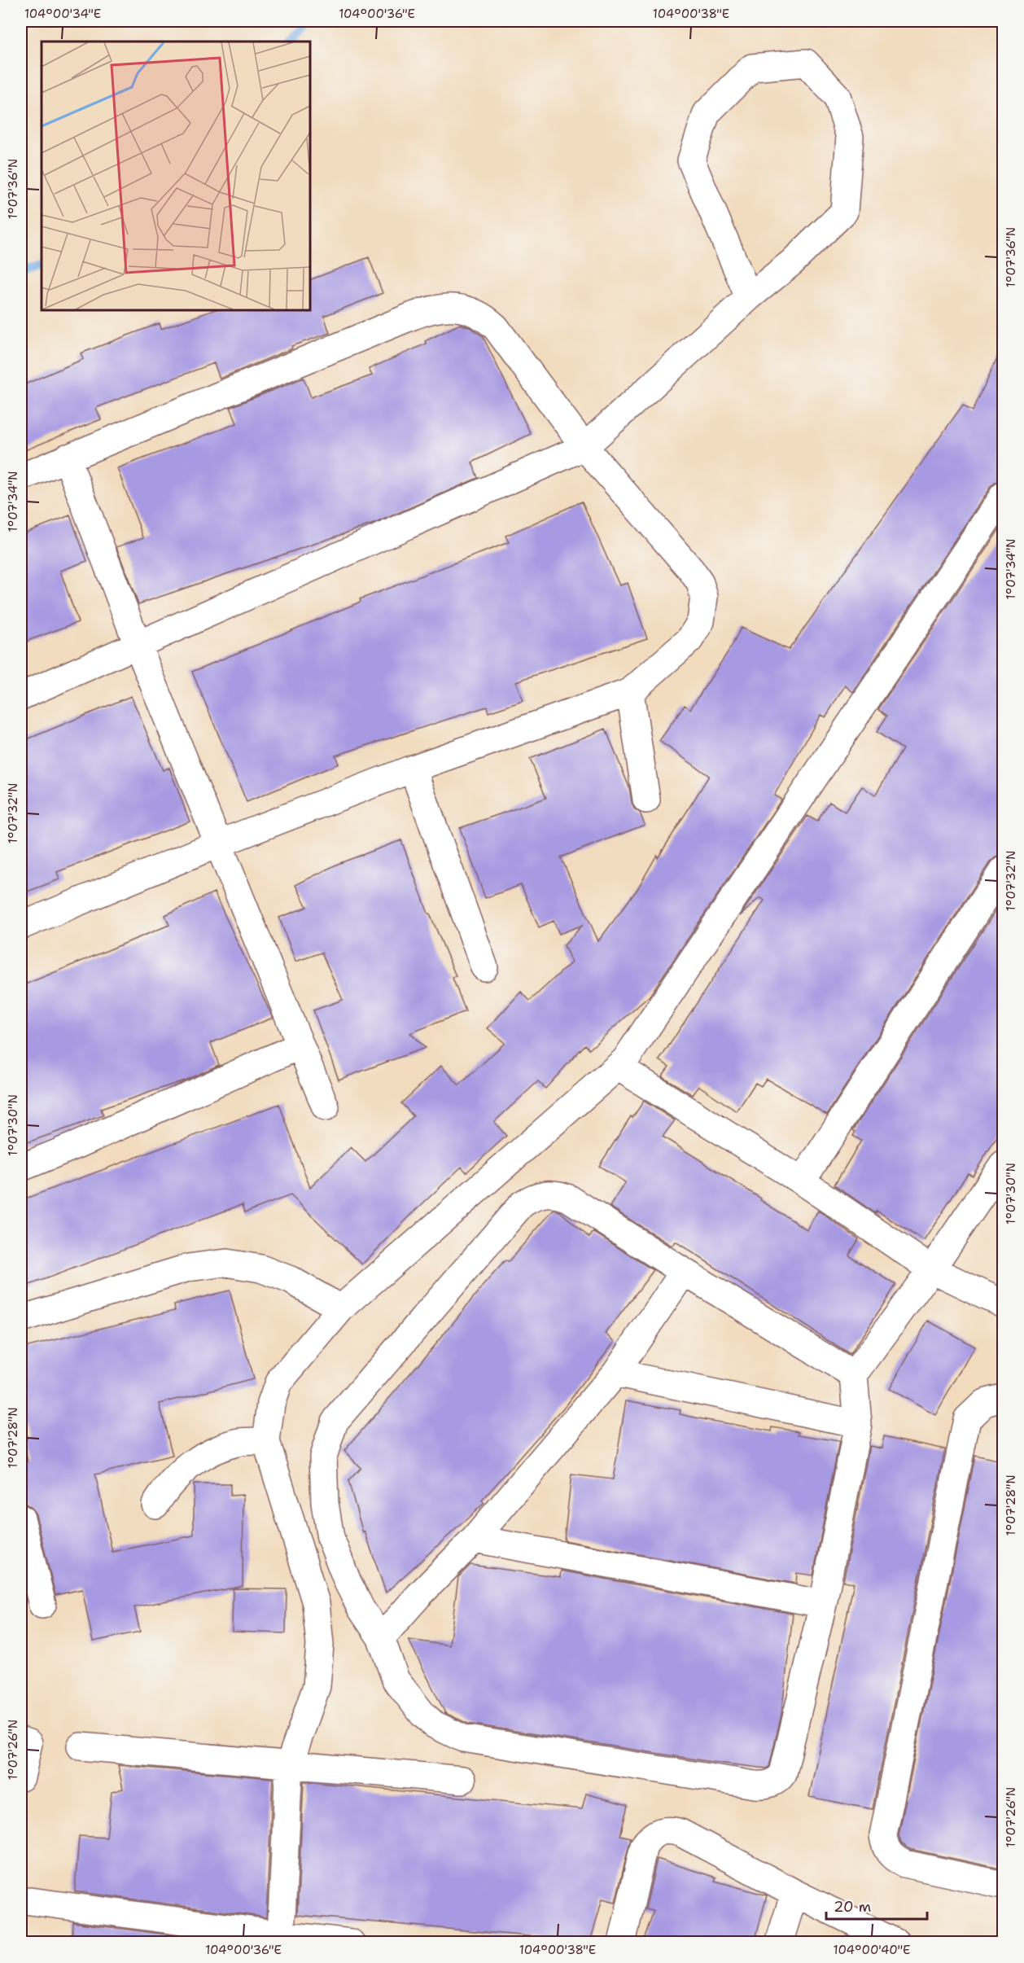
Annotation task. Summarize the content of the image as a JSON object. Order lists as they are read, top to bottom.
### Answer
{
  "scale_bar": "20 m",
  "coordinates": [
    "104°00'34\"E",
    "104°00'36\"E",
    "104°00'38\"E",
    "1°07'36\"N",
    "1°07'34\"N",
    "1°07'32\"N",
    "1°07'30\"N",
    "1°07'28\"N",
    "1°07'26\"N",
    "104°00'40\"E"
  ]
}
